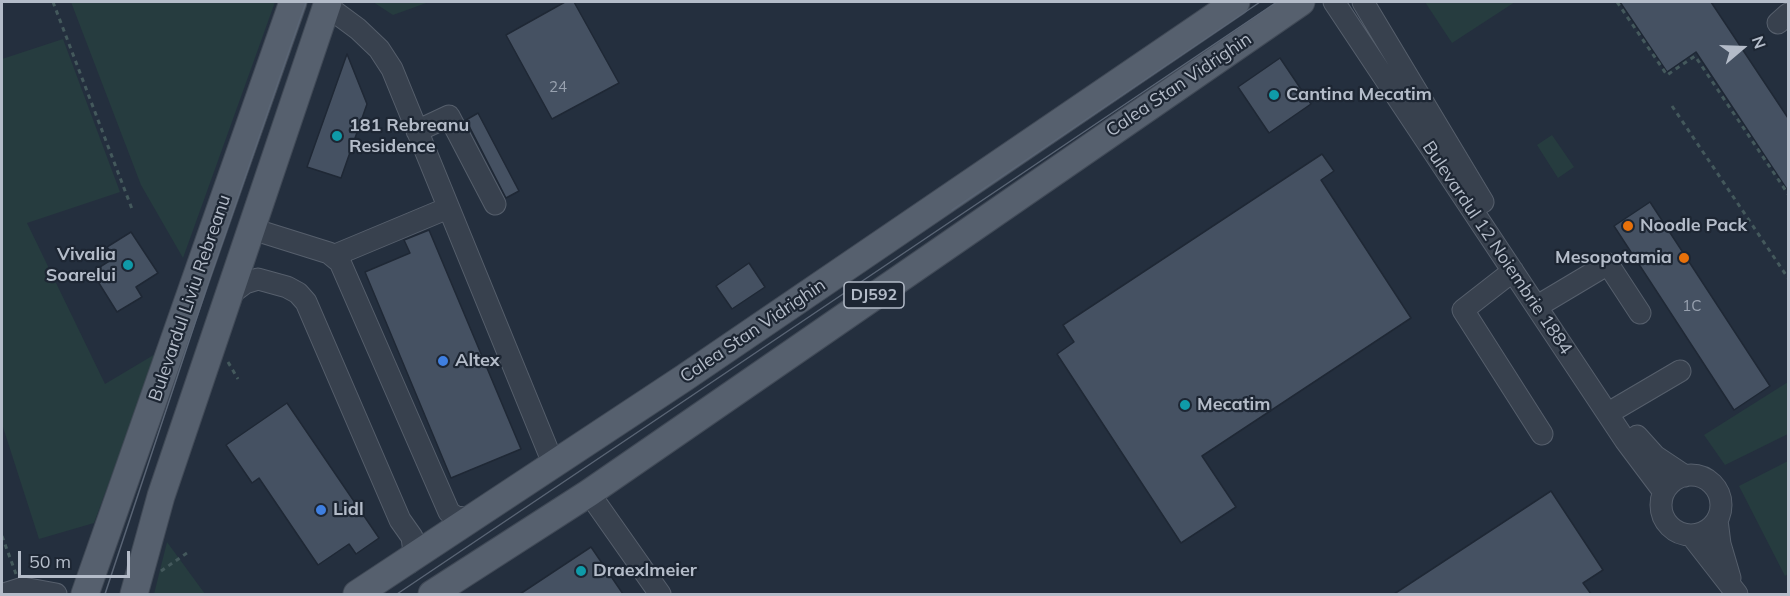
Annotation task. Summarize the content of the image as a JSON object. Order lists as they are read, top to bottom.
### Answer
{
  "streets": {
    "main road": ["Calea Stan Vidrighin", "DJ592", "Bulevardul Liviu Rebreanu"],
    "street": ["Bulevardul 12 Noiembrie 1884"]
  },
  "places": [
    "Cantina Mecatim",
    "181 Rebreanu Residence",
    "Noodle Pack",
    "Mesopotamia",
    "Vivalia Soarelui",
    "Altex",
    "Mecatim",
    "Lidl",
    "Draexlmeier"
  ],
  "house_numbers": ["24", "1C"],
  "scale_bar": "50 m",
  "north": "right"
}
